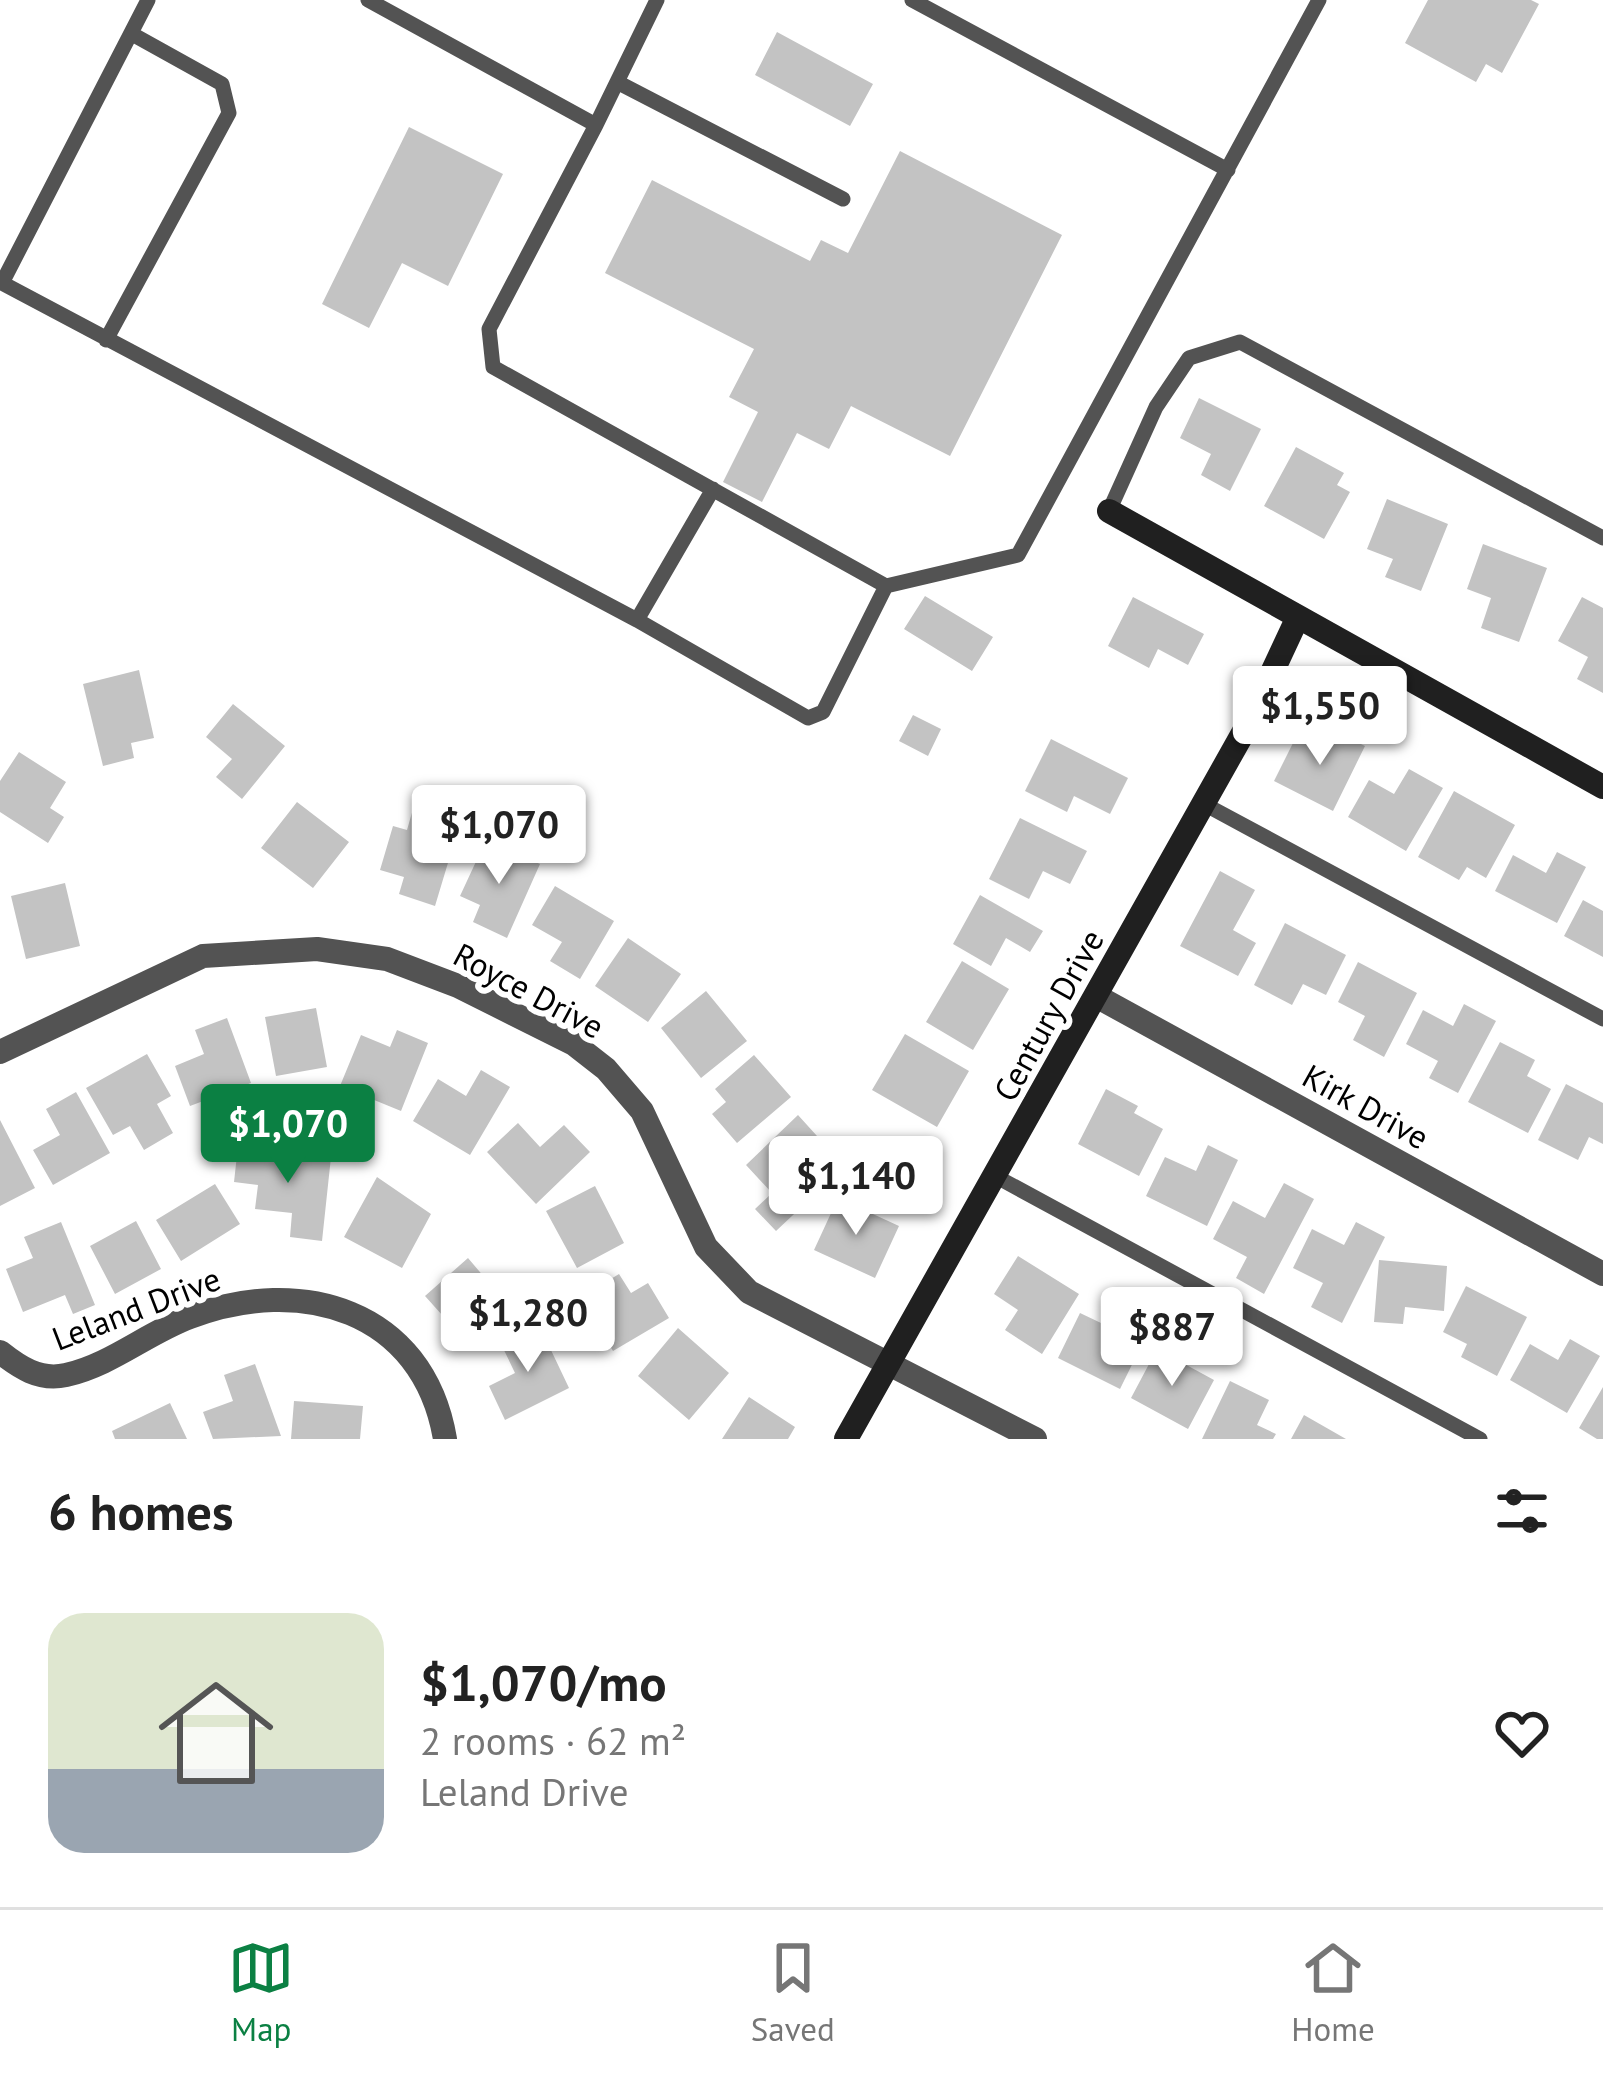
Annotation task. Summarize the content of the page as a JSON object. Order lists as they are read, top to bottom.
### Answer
{
  "streets": {
    "main road": ["Century Drive"],
    "street": ["Royce Drive", "Kirk Drive", "Leland Drive"]
  },
  "crossings": [
    ["Royce Drive", "Century Drive"],
    ["Century Drive", "Kirk Drive"]
  ],
  "page": {
    "price": [
      "$1,550",
      "$1,070",
      "$1,070",
      "$1,140",
      "$1,280",
      "$887"
    ],
    "heading": "6 homes",
    "list": [
      {
        "name": "$1,070/mo",
        "note": "2 rooms · 62 m² · Leland Drive"
      }
    ],
    "tabs": ["Map", "Saved", "Home"]
  }
}
